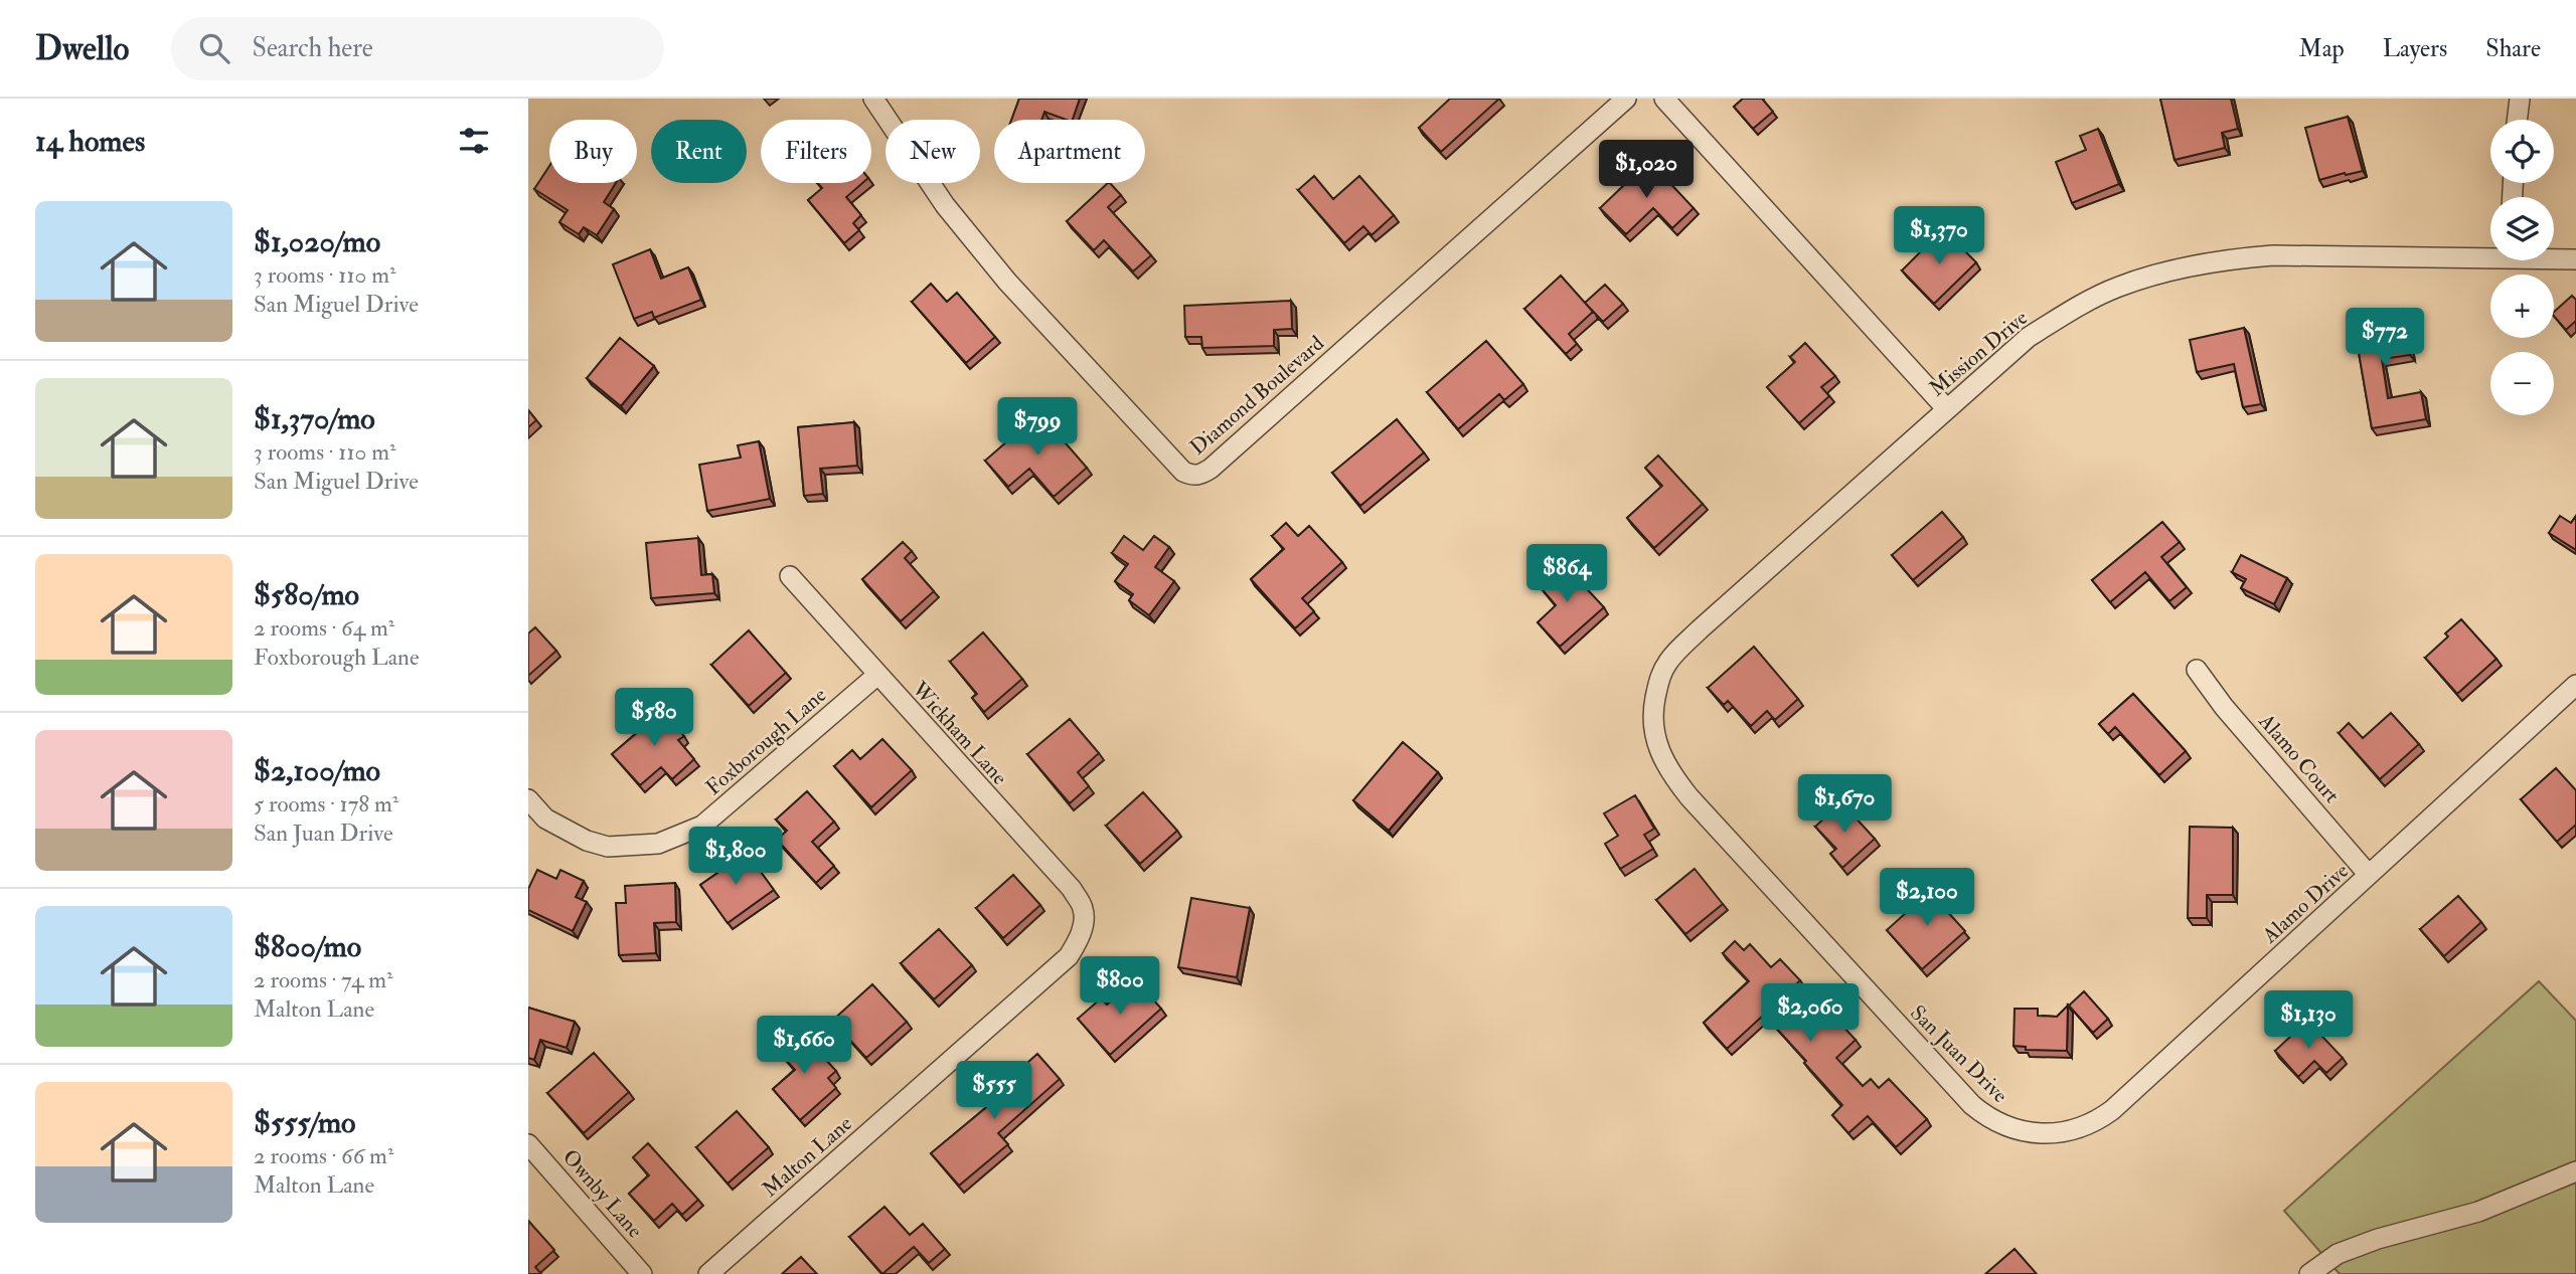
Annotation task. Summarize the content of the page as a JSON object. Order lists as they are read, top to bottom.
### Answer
{
  "streets": {
    "street": [
      "Mission Drive",
      "Diamond Boulevard",
      "Wickham Lane",
      "Foxborough Lane",
      "Alamo Court",
      "Alamo Drive",
      "San Juan Drive",
      "Malton Lane",
      "Ownby Lane"
    ]
  },
  "crossings": [
    ["Mission Drive", "San Juan Drive"],
    ["Wickham Lane", "Foxborough Lane"],
    ["Wickham Lane", "Malton Lane"],
    ["Alamo Court", "Alamo Drive"],
    ["Alamo Drive", "San Juan Drive"]
  ],
  "page": {
    "header": "Dwello",
    "search": "Search here",
    "nav": ["Map", "Layers", "Share"],
    "heading": "14 homes",
    "map_buttons": ["+", "−"],
    "chip": [
      "Buy",
      "Rent",
      "Filters",
      "New",
      "Apartment"
    ],
    "price": [
      "$1,020",
      "$1,370",
      "$772",
      "$799",
      "$864",
      "$580",
      "$1,670",
      "$1,800",
      "$2,100",
      "$800",
      "$2,060",
      "$1,130",
      "$1,660",
      "$555"
    ],
    "list": [
      {
        "name": "$1,020/mo",
        "note": "3 rooms · 110 m² · San Miguel Drive"
      },
      {
        "name": "$1,370/mo",
        "note": "3 rooms · 110 m² · San Miguel Drive"
      },
      {
        "name": "$580/mo",
        "note": "2 rooms · 64 m² · Foxborough Lane"
      },
      {
        "name": "$2,100/mo",
        "note": "5 rooms · 178 m² · San Juan Drive"
      },
      {
        "name": "$800/mo",
        "note": "2 rooms · 74 m² · Malton Lane"
      },
      {
        "name": "$555/mo",
        "note": "2 rooms · 66 m² · Malton Lane"
      }
    ]
  }
}
